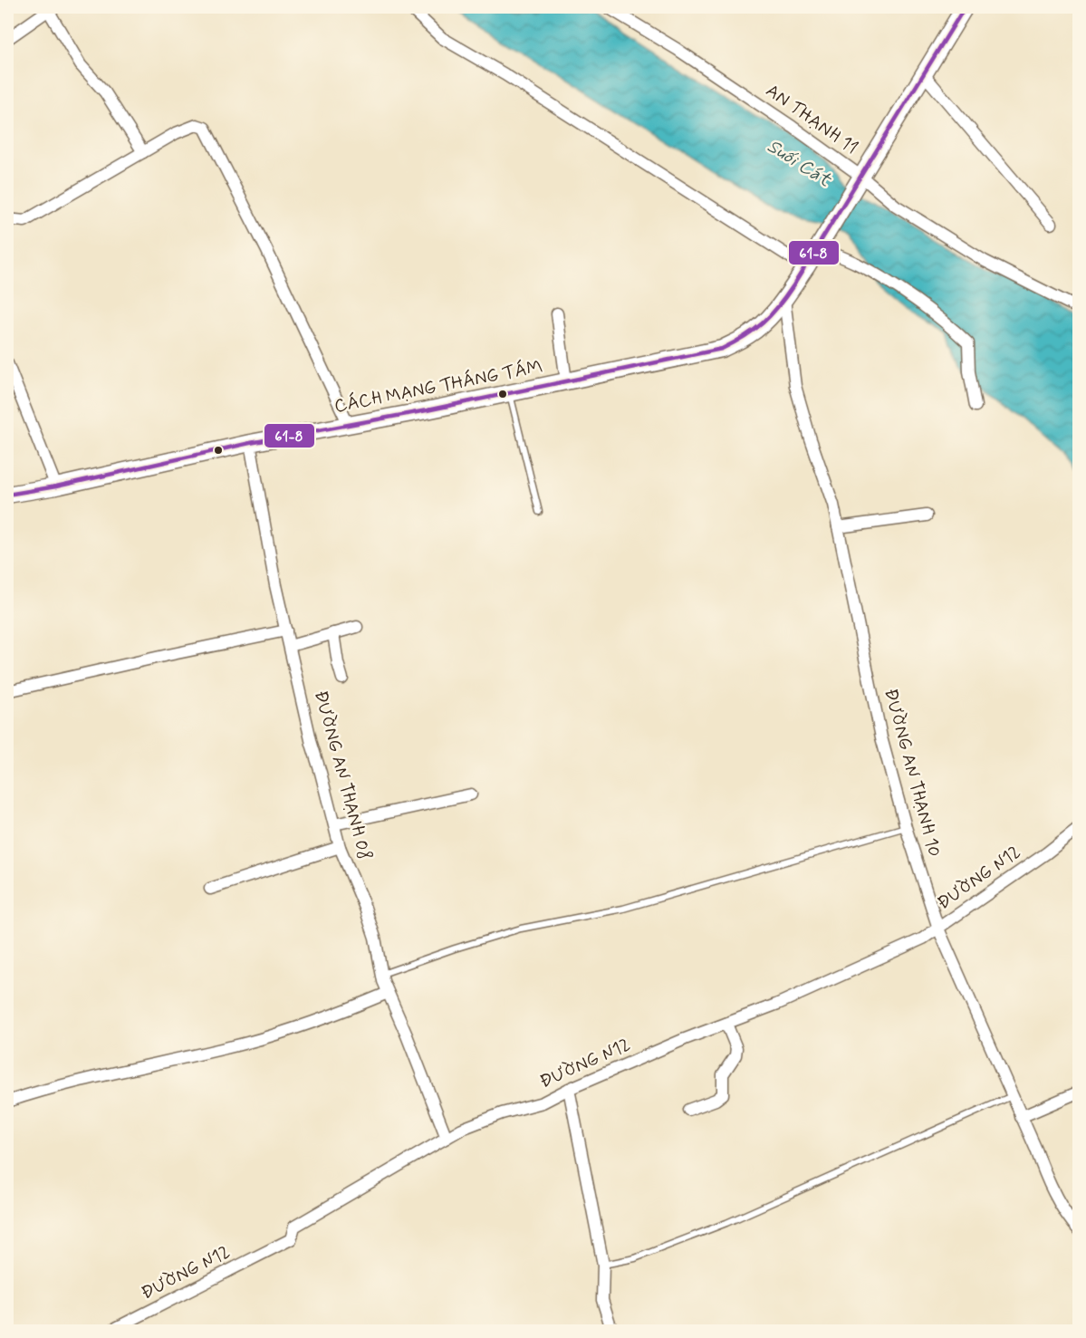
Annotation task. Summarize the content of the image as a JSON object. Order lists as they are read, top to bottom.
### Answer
{
  "streets": {
    "main road": ["CÁCH MẠNG THÁNG TÁM"],
    "street": [
      "AN THẠNH 11",
      "ĐƯỜNG AN THẠNH 10",
      "ĐƯỜNG AN THẠNH 08",
      "ĐƯỜNG N12"
    ]
  },
  "crossings": [
    ["AN THẠNH 11", "CÁCH MẠNG THÁNG TÁM"],
    ["CÁCH MẠNG THÁNG TÁM", "ĐƯỜNG AN THẠNH 10"],
    ["CÁCH MẠNG THÁNG TÁM", "ĐƯỜNG AN THẠNH 08"],
    ["ĐƯỜNG AN THẠNH 10", "ĐƯỜNG N12"],
    ["ĐƯỜNG AN THẠNH 08", "ĐƯỜNG N12"]
  ],
  "water": ["Suối Cát"],
  "lines": ["transit line 61-8"]
}
